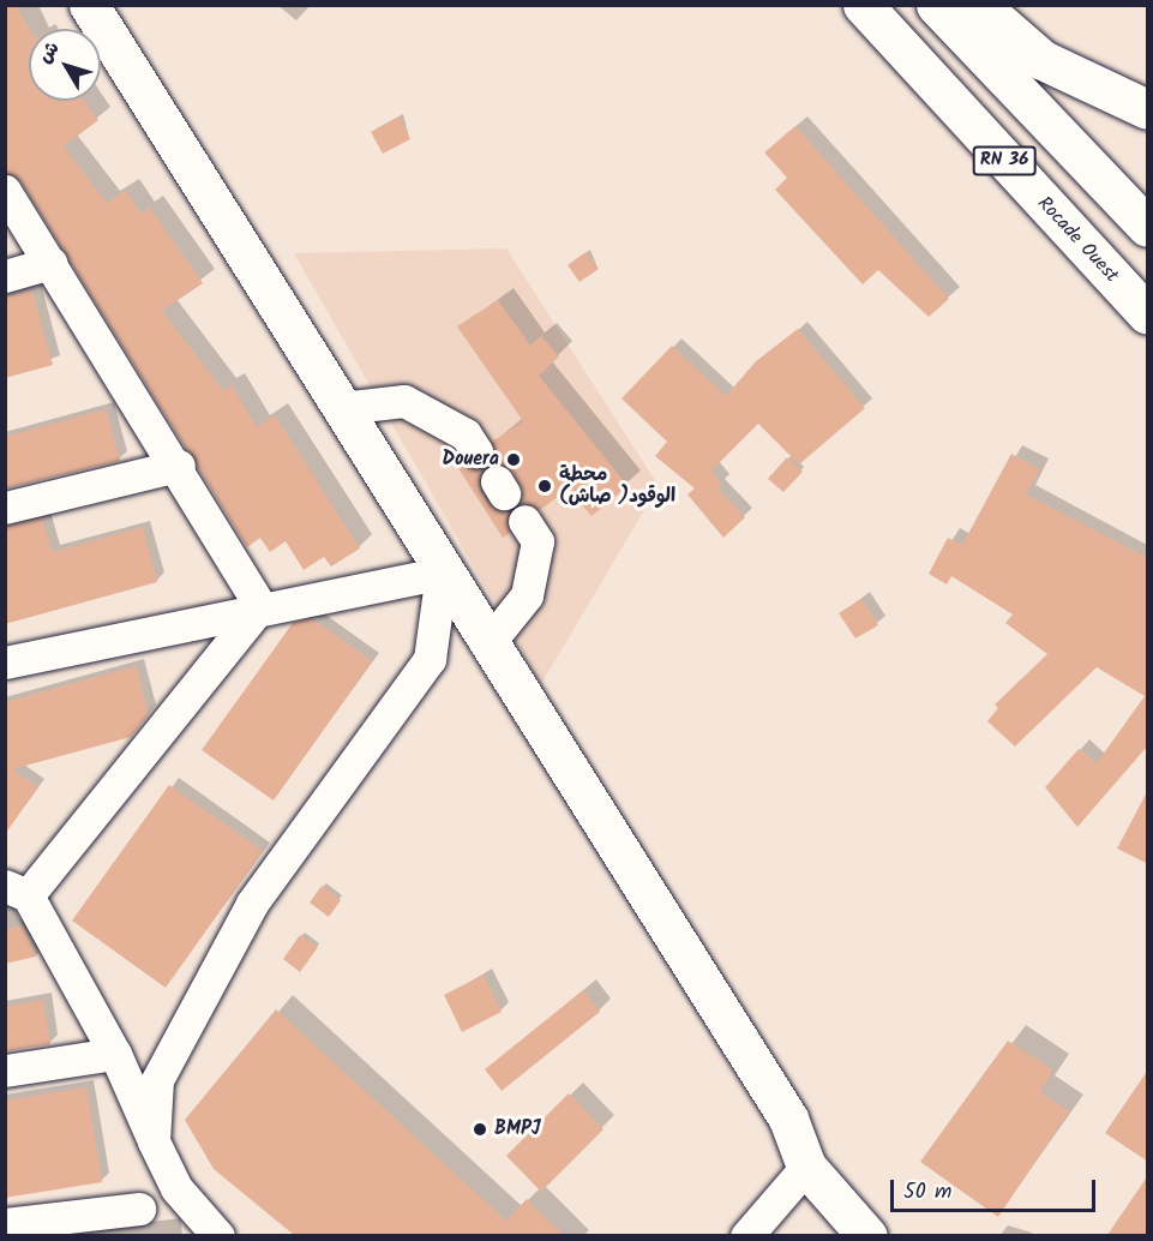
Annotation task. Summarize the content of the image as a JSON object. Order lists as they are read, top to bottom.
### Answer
{
  "streets": {
    "main road": ["RN 36", "Rocade Ouest"]
  },
  "places": ["Douera", "محطة الوقود( صاش)", "BMPJ"],
  "scale_bar": "50 m",
  "north": "top left"
}
